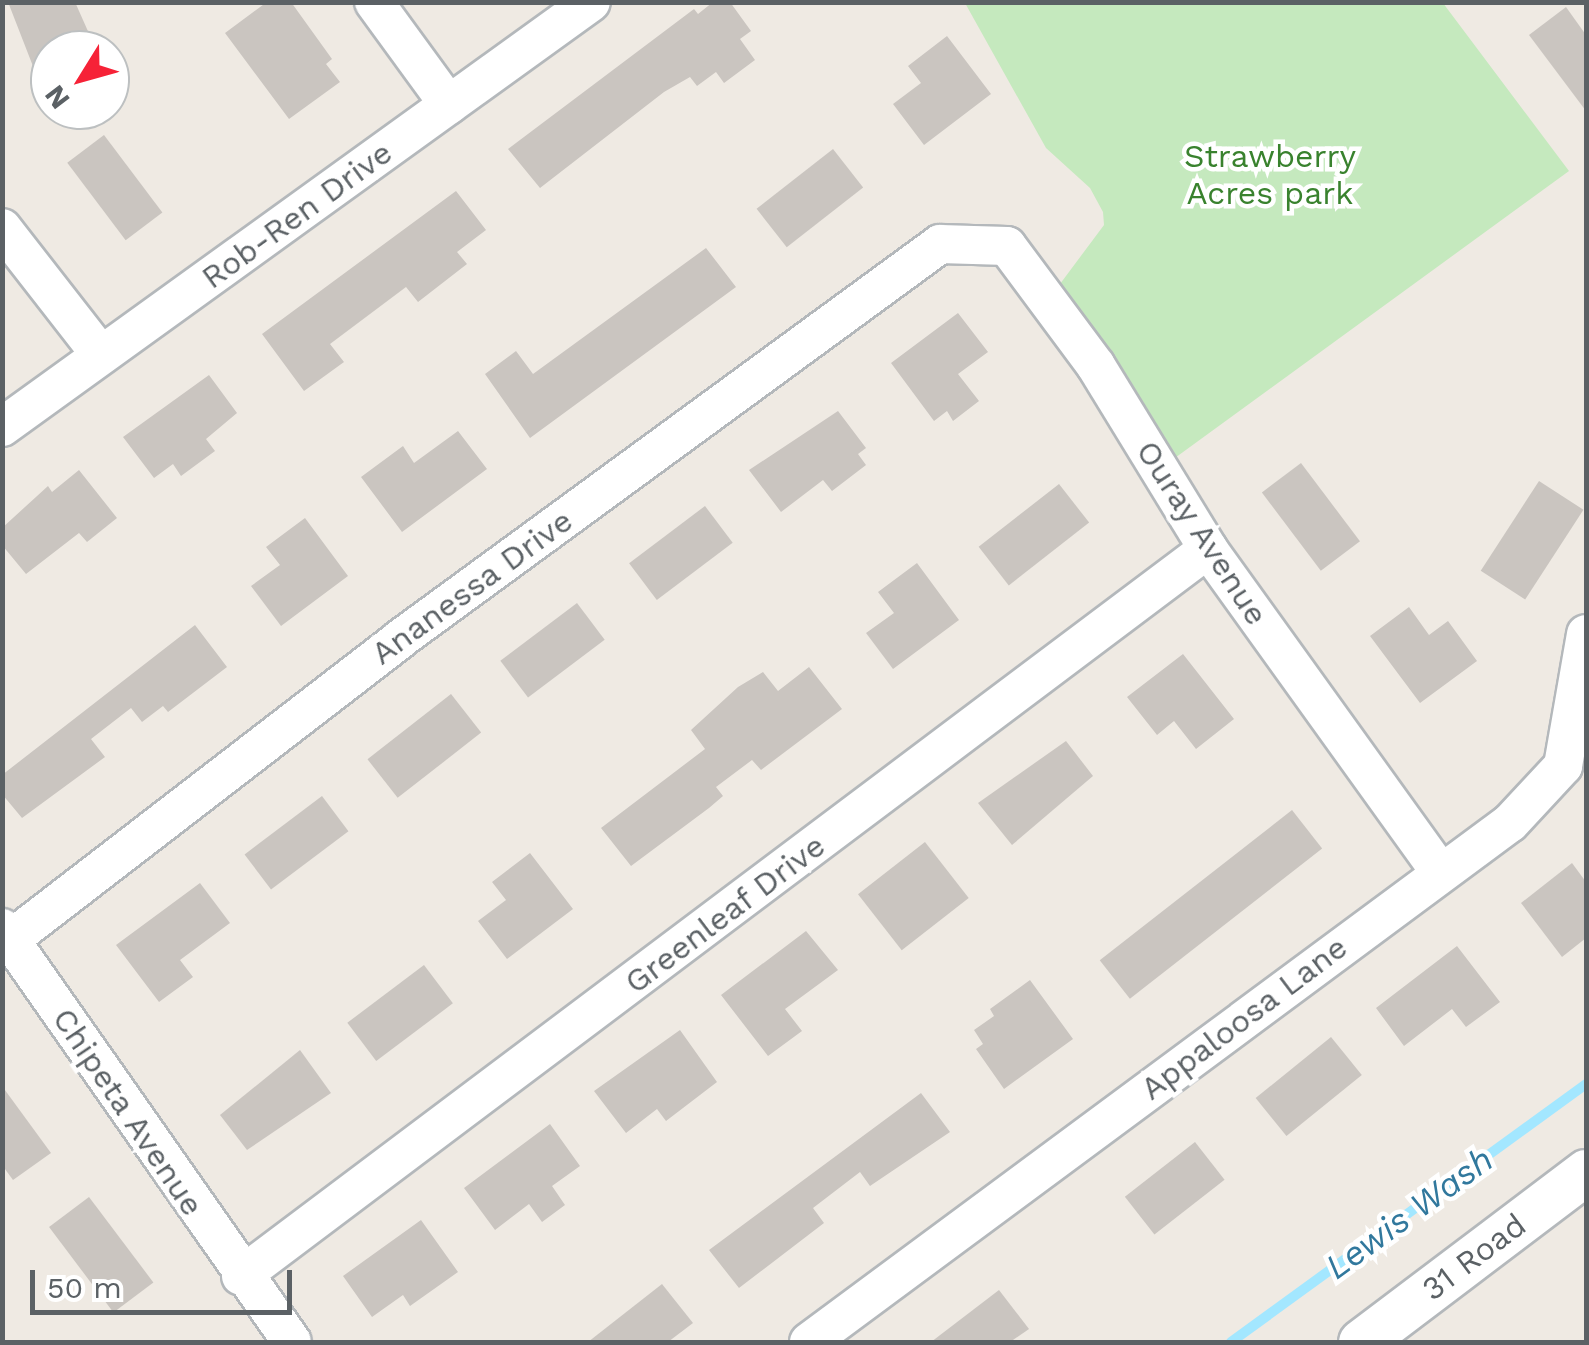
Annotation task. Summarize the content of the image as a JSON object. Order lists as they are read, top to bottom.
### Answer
{
  "streets": {
    "street": [
      "Rob-Ren Drive",
      "Ouray Avenue",
      "Ananessa Drive",
      "Greenleaf Drive",
      "Appaloosa Lane",
      "Chipeta Avenue",
      "31 Road"
    ]
  },
  "crossings": [
    ["Ouray Avenue", "Ananessa Drive"],
    ["Ouray Avenue", "Greenleaf Drive"],
    ["Ouray Avenue", "Appaloosa Lane"],
    ["Ananessa Drive", "Chipeta Avenue"],
    ["Greenleaf Drive", "Chipeta Avenue"]
  ],
  "water": ["Lewis Wash"],
  "parks": ["Strawberry Acres park"],
  "scale_bar": "50 m",
  "north": "bottom left"
}
